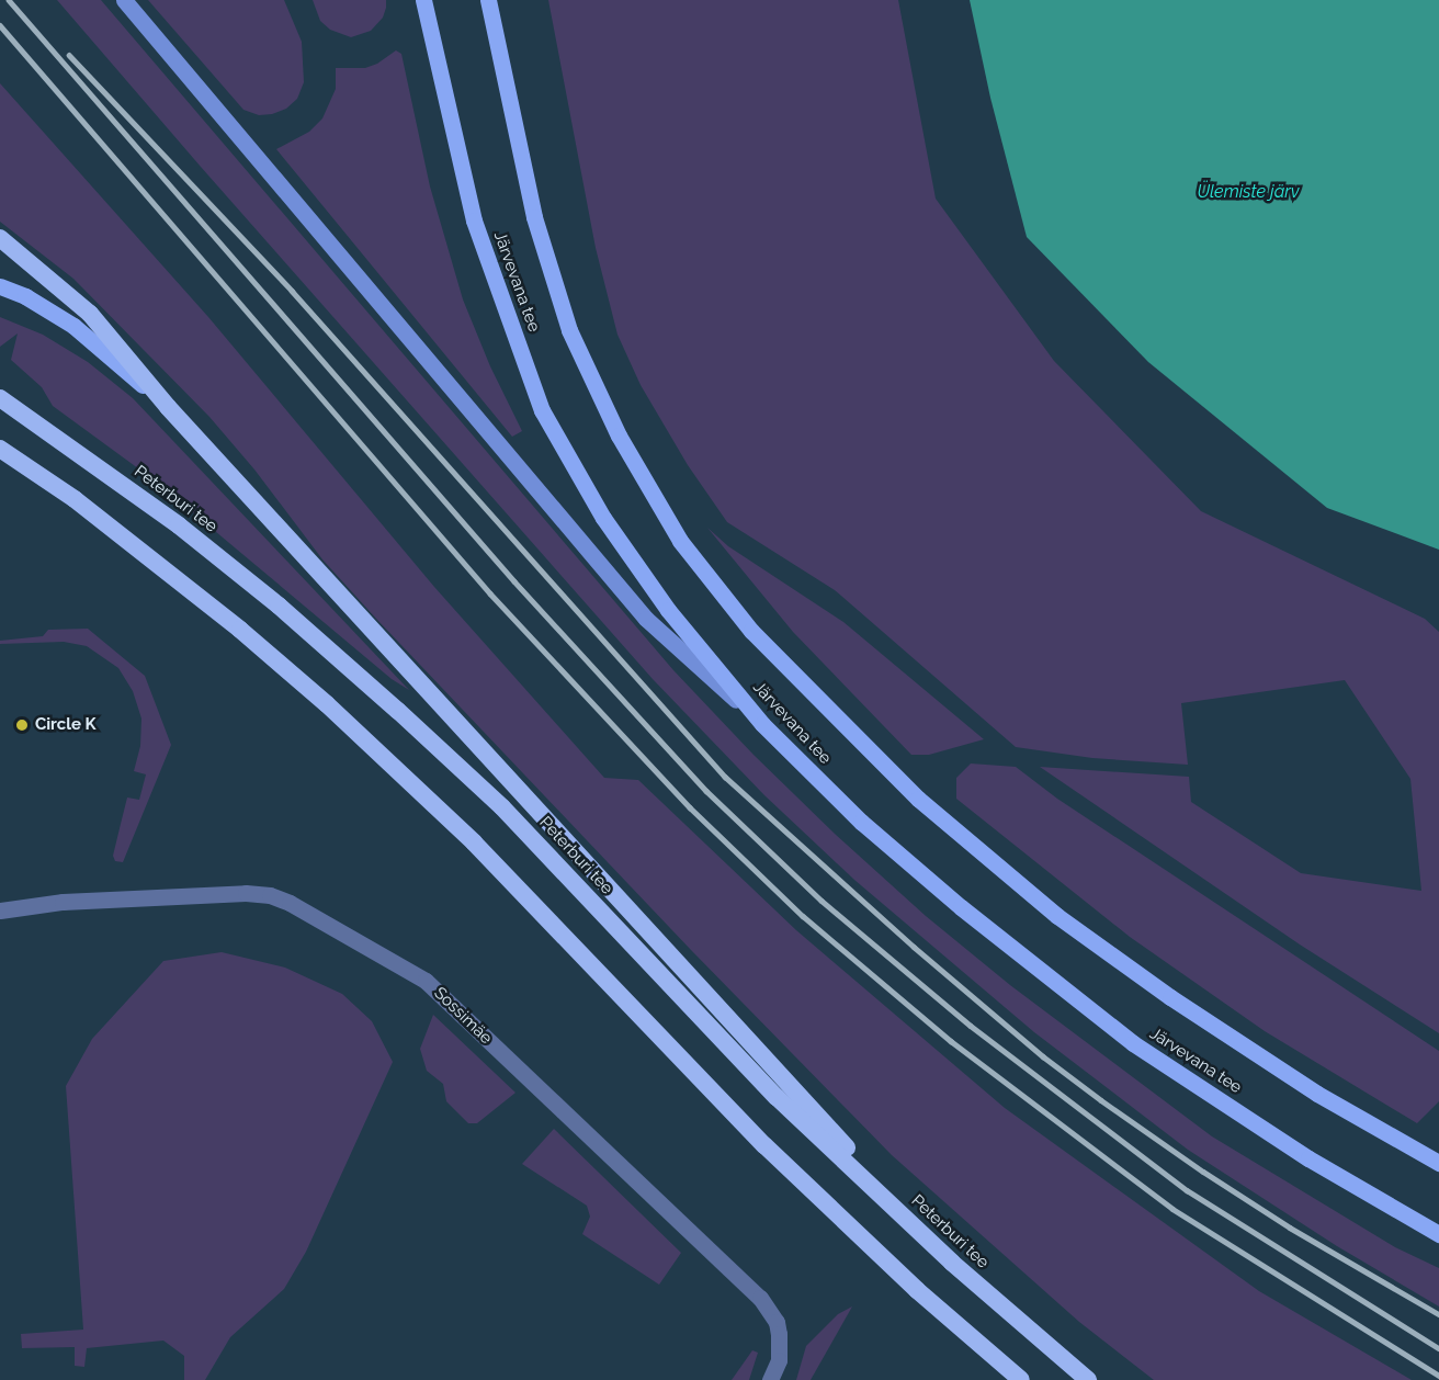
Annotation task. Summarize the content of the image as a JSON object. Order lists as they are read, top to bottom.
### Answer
{
  "streets": {
    "highway": ["Peterburi tee"],
    "main road": ["Järvevana tee"],
    "street": ["Sossimäe"]
  },
  "water": ["Ülemiste järv"],
  "places": ["Circle K"]
}
